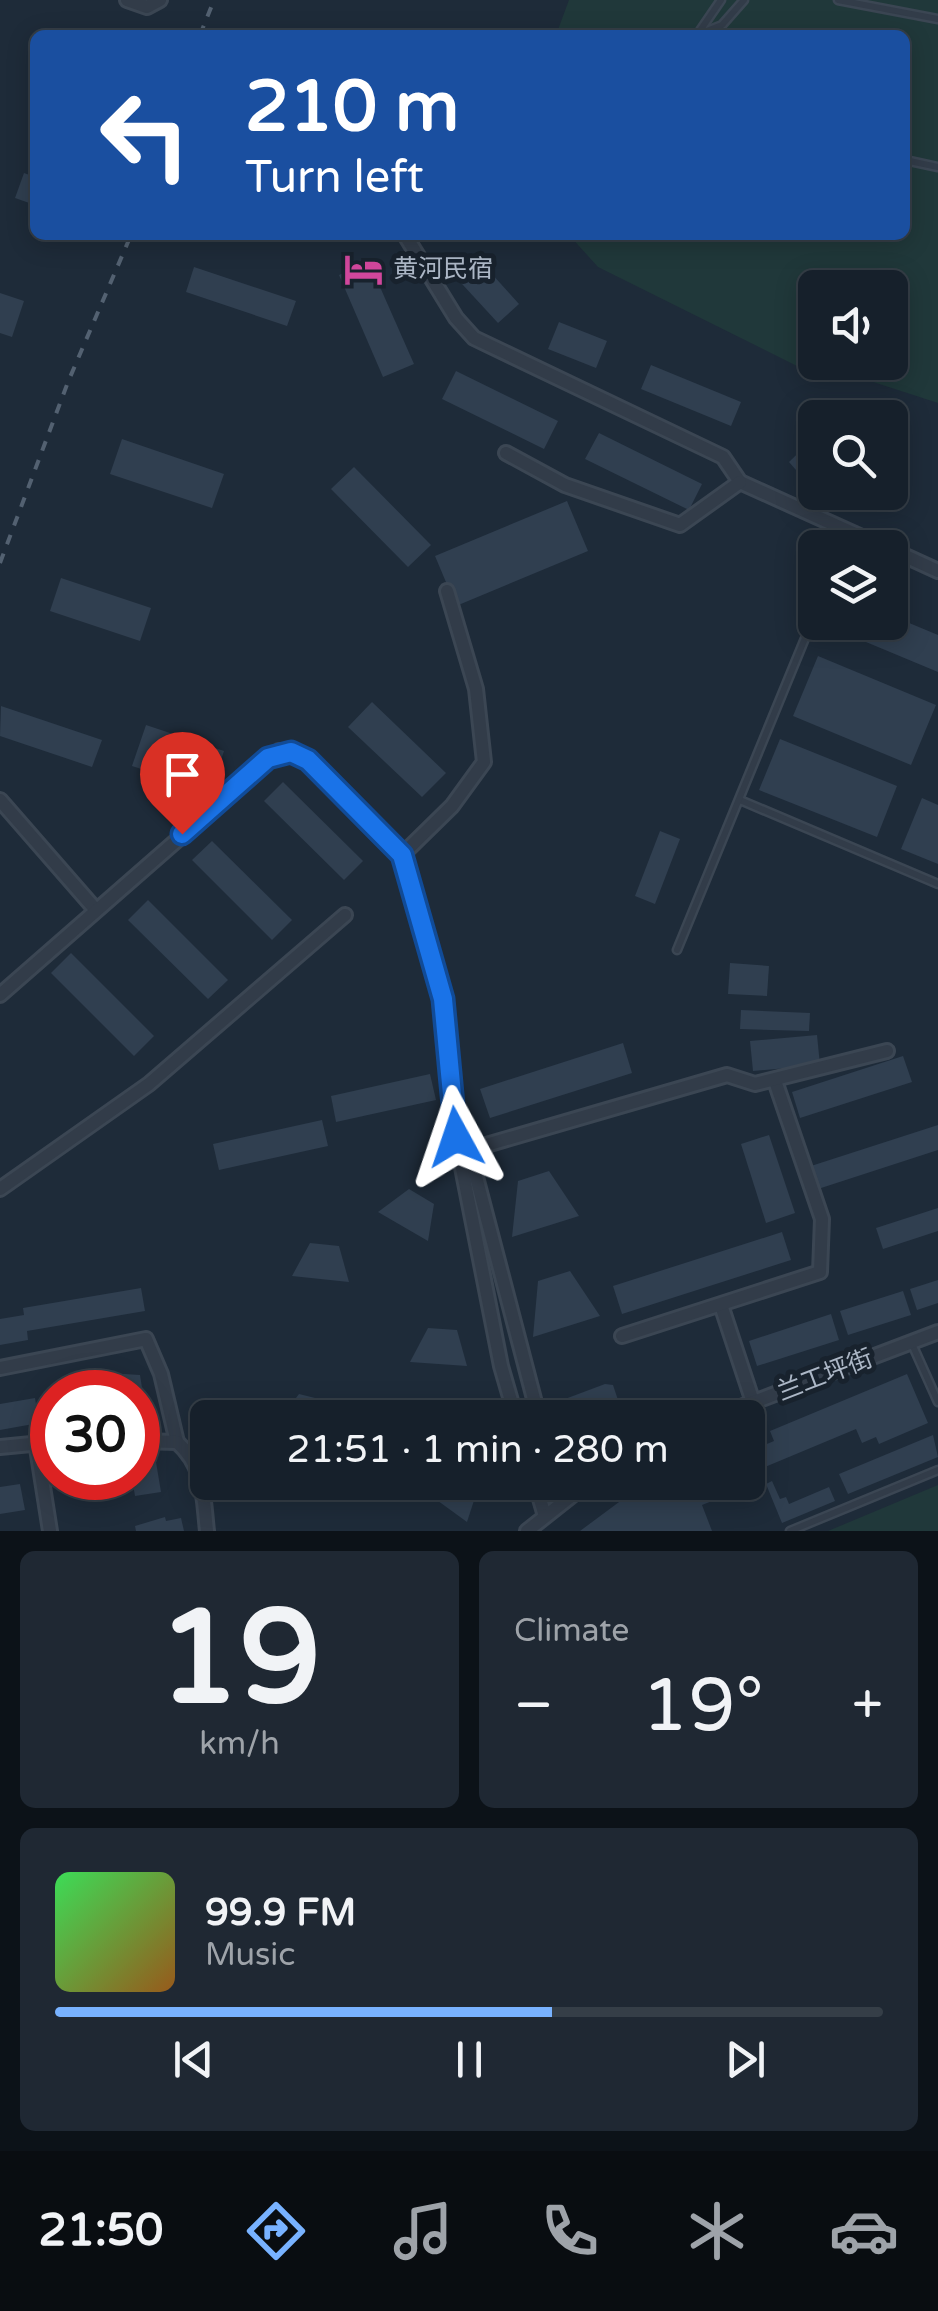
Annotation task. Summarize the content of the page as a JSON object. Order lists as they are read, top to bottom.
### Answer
{
  "streets": {
    "street": ["兰工坪街"]
  },
  "places": {
    "hotel": ["黄河民宿"]
  },
  "page": {
    "turn": ["210 m", "Turn left"],
    "limit": "30",
    "trip": "21:51 · 1 min · 280 m",
    "tile": [
      ["19", "km/h"],
      "Climate"
    ],
    "heat": ["−", "19°", "+"],
    "song": ["99.9 FM", "Music"],
    "tabs": "21:50"
  }
}
